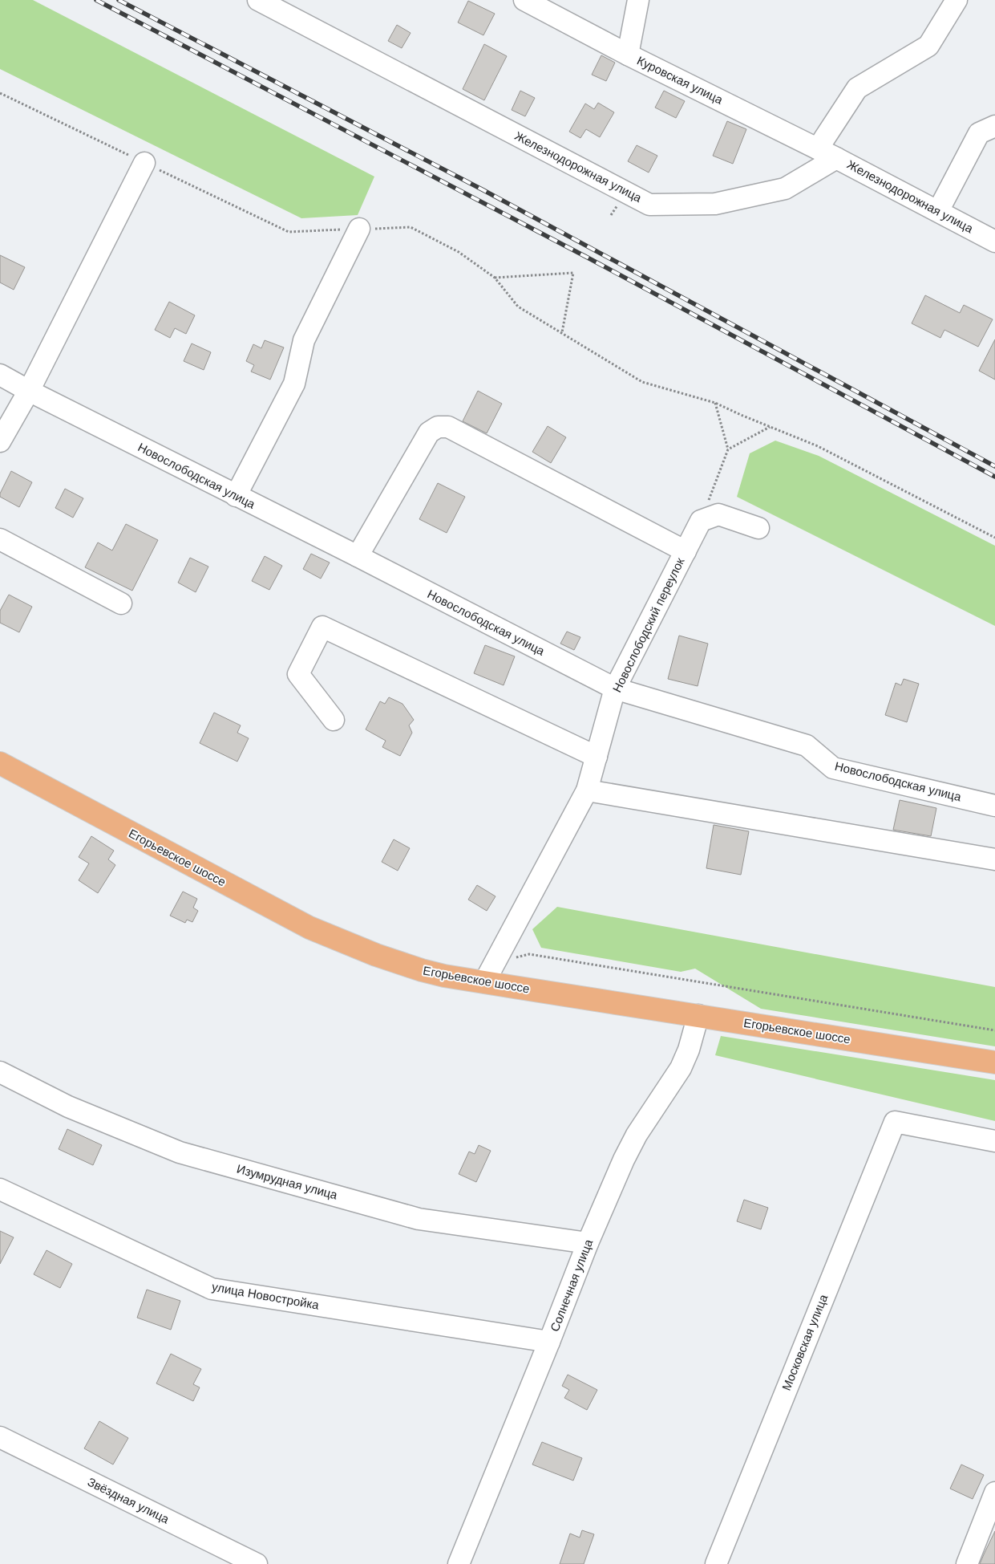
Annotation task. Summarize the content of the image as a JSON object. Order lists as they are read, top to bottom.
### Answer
{
  "streets": {
    "main road": ["Егорьевское шоссе"],
    "street": [
      "Куровская улица",
      "Железнодорожная улица",
      "Новослободская улица",
      "Новослободский переулок",
      "Изумрудная улица",
      "Солнечная улица",
      "улица Новостройка",
      "Московская улица",
      "Звёздная улица"
    ]
  },
  "crossings": [
    ["Куровская улица", "Железнодорожная улица"],
    ["Новослободская улица", "Новослободский переулок"],
    ["Новослободский переулок", "Егорьевское шоссе"],
    ["Егорьевское шоссе", "Солнечная улица"],
    ["Изумрудная улица", "Солнечная улица"],
    ["Солнечная улица", "улица Новостройка"]
  ]
}
